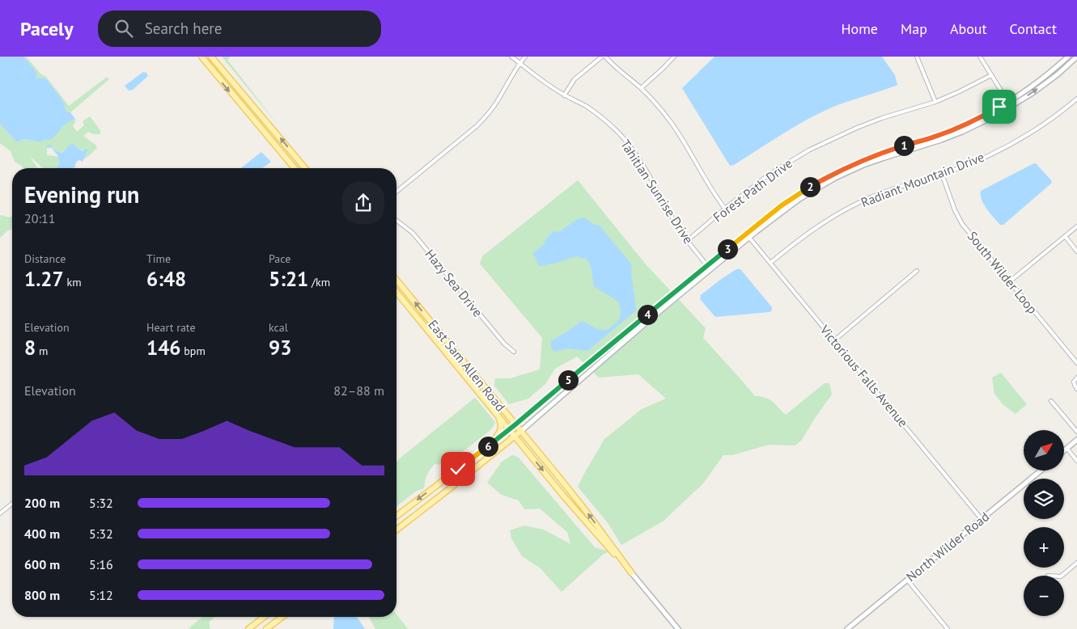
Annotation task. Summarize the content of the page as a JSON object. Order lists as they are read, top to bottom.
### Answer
{
  "streets": {
    "main road": ["East Sam Allen Road"],
    "street": [
      "Radiant Mountain Drive",
      "Forest Path Drive",
      "Tahitian Sunrise Drive",
      "South Wilder Loop",
      "Hazy Sea Drive",
      "Victorious Falls Avenue",
      "North Wilder Road"
    ]
  },
  "crossings": [
    ["Radiant Mountain Drive", "South Wilder Loop"],
    ["Radiant Mountain Drive", "Victorious Falls Avenue"],
    ["Forest Path Drive", "Tahitian Sunrise Drive"],
    ["Victorious Falls Avenue", "North Wilder Road"]
  ],
  "north": "top right",
  "page": {
    "header": "Pacely",
    "search": "Search here",
    "nav": [
      "Home",
      "Map",
      "About",
      "Contact"
    ],
    "pins": [
      "1",
      "2",
      "3",
      "4",
      "5",
      "6"
    ],
    "heading": ["Evening run", "20:11"],
    "stats": [
      ["Distance", "1.27 km"],
      ["Time", "6:48"],
      ["Pace", "5:21 /km"],
      ["Elevation", "8 m"],
      ["Heart rate", "146 bpm"],
      ["kcal", "93"]
    ],
    "chart": ["Elevation", "82–88 m"],
    "map_buttons": ["+", "−"],
    "list": [
      {
        "name": "200 m",
        "note": "5:32"
      },
      {
        "name": "400 m",
        "note": "5:32"
      },
      {
        "name": "600 m",
        "note": "5:16"
      },
      {
        "name": "800 m",
        "note": "5:12"
      }
    ]
  }
}
